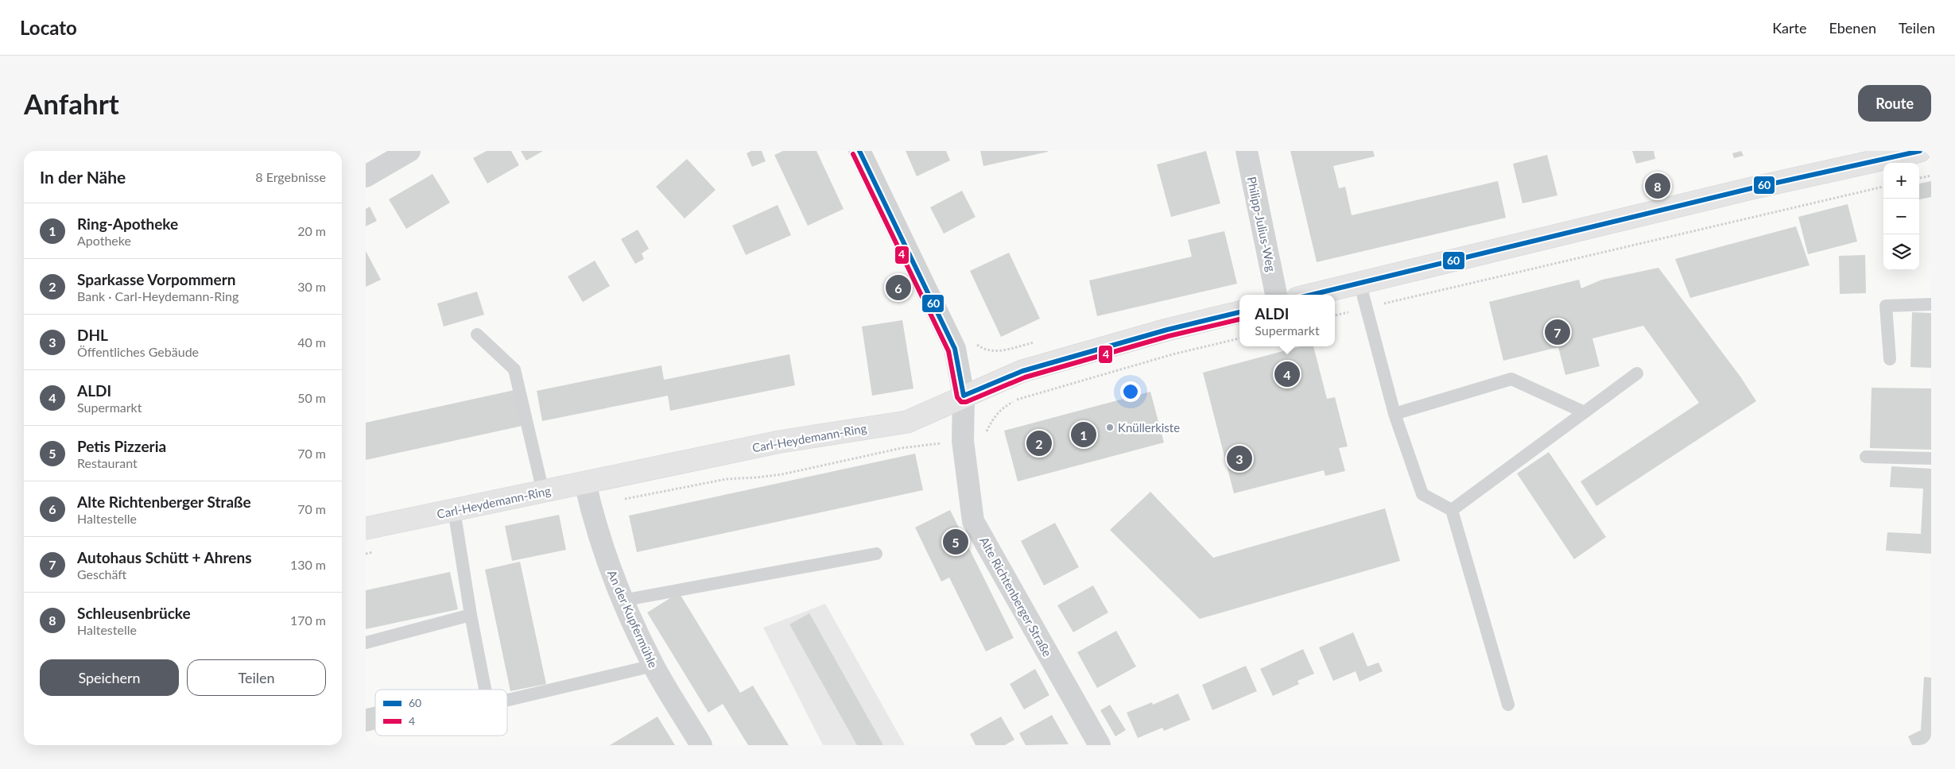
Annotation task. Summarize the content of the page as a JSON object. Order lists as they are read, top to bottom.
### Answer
{
  "streets": {
    "main road": ["Carl-Heydemann-Ring"],
    "street": ["Philipp-Julius-Weg", "Alte Richtenberger Straße", "An der Kupfermühle"]
  },
  "crossings": [
    ["Carl-Heydemann-Ring", "Alte Richtenberger Straße"],
    ["Carl-Heydemann-Ring", "An der Kupfermühle"]
  ],
  "places": ["Knüllerkiste"],
  "lines": ["transit line 60", "transit line 4"],
  "legend": ["60", "4"],
  "page": {
    "header": "Locato",
    "nav": ["Karte", "Ebenen", "Teilen"],
    "buttons": [
      "Route",
      ["Speichern", "Teilen"]
    ],
    "title": "Anfahrt",
    "heading": ["In der Nähe", "8 Ergebnisse"],
    "map_buttons": ["+", "−"],
    "pins": [
      "8",
      "6",
      "7",
      "4",
      "1",
      "2",
      "3",
      "5"
    ],
    "list": [
      {
        "mark": "1",
        "name": "Ring-Apotheke",
        "note": "Apotheke",
        "value": "20 m"
      },
      {
        "mark": "2",
        "name": "Sparkasse Vorpommern",
        "note": "Bank · Carl-Heydemann-Ring",
        "value": "30 m"
      },
      {
        "mark": "3",
        "name": "DHL",
        "note": "Öffentliches Gebäude",
        "value": "40 m"
      },
      {
        "mark": "4",
        "name": "ALDI",
        "note": "Supermarkt",
        "value": "50 m"
      },
      {
        "mark": "5",
        "name": "Petis Pizzeria",
        "note": "Restaurant",
        "value": "70 m"
      },
      {
        "mark": "6",
        "name": "Alte Richtenberger Straße",
        "note": "Haltestelle",
        "value": "70 m"
      },
      {
        "mark": "7",
        "name": "Autohaus Schütt + Ahrens",
        "note": "Geschäft",
        "value": "130 m"
      },
      {
        "mark": "8",
        "name": "Schleusenbrücke",
        "note": "Haltestelle",
        "value": "170 m"
      }
    ],
    "popup": ["ALDI", "Supermarkt"]
  }
}
